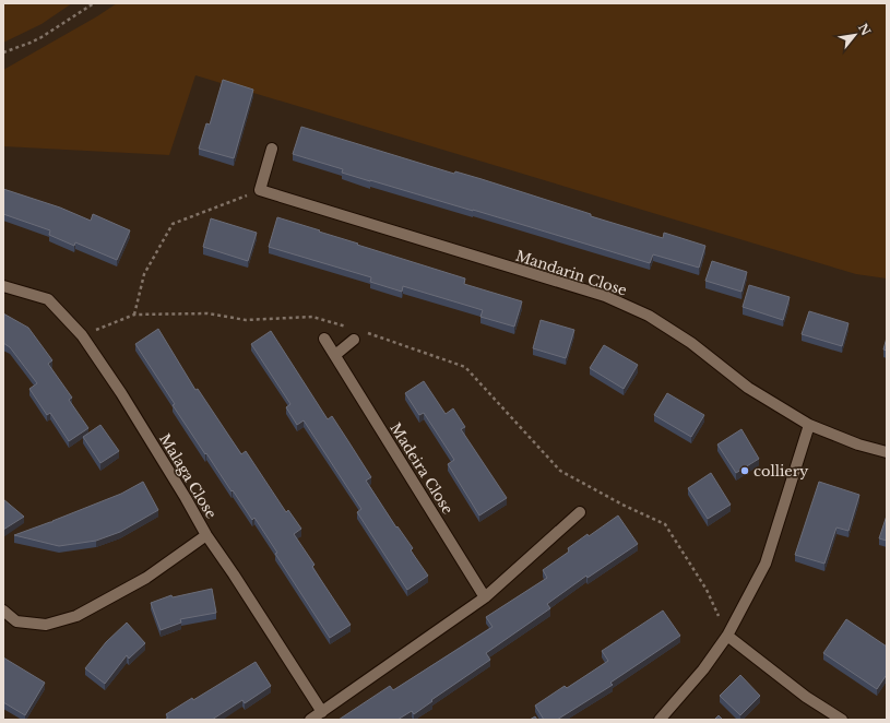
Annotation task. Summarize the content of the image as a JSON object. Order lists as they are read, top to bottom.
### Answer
{
  "streets": {
    "street": ["Mandarin Close", "Madeira Close", "Malaga Close"]
  },
  "places": ["colliery"],
  "north": "top right"
}
